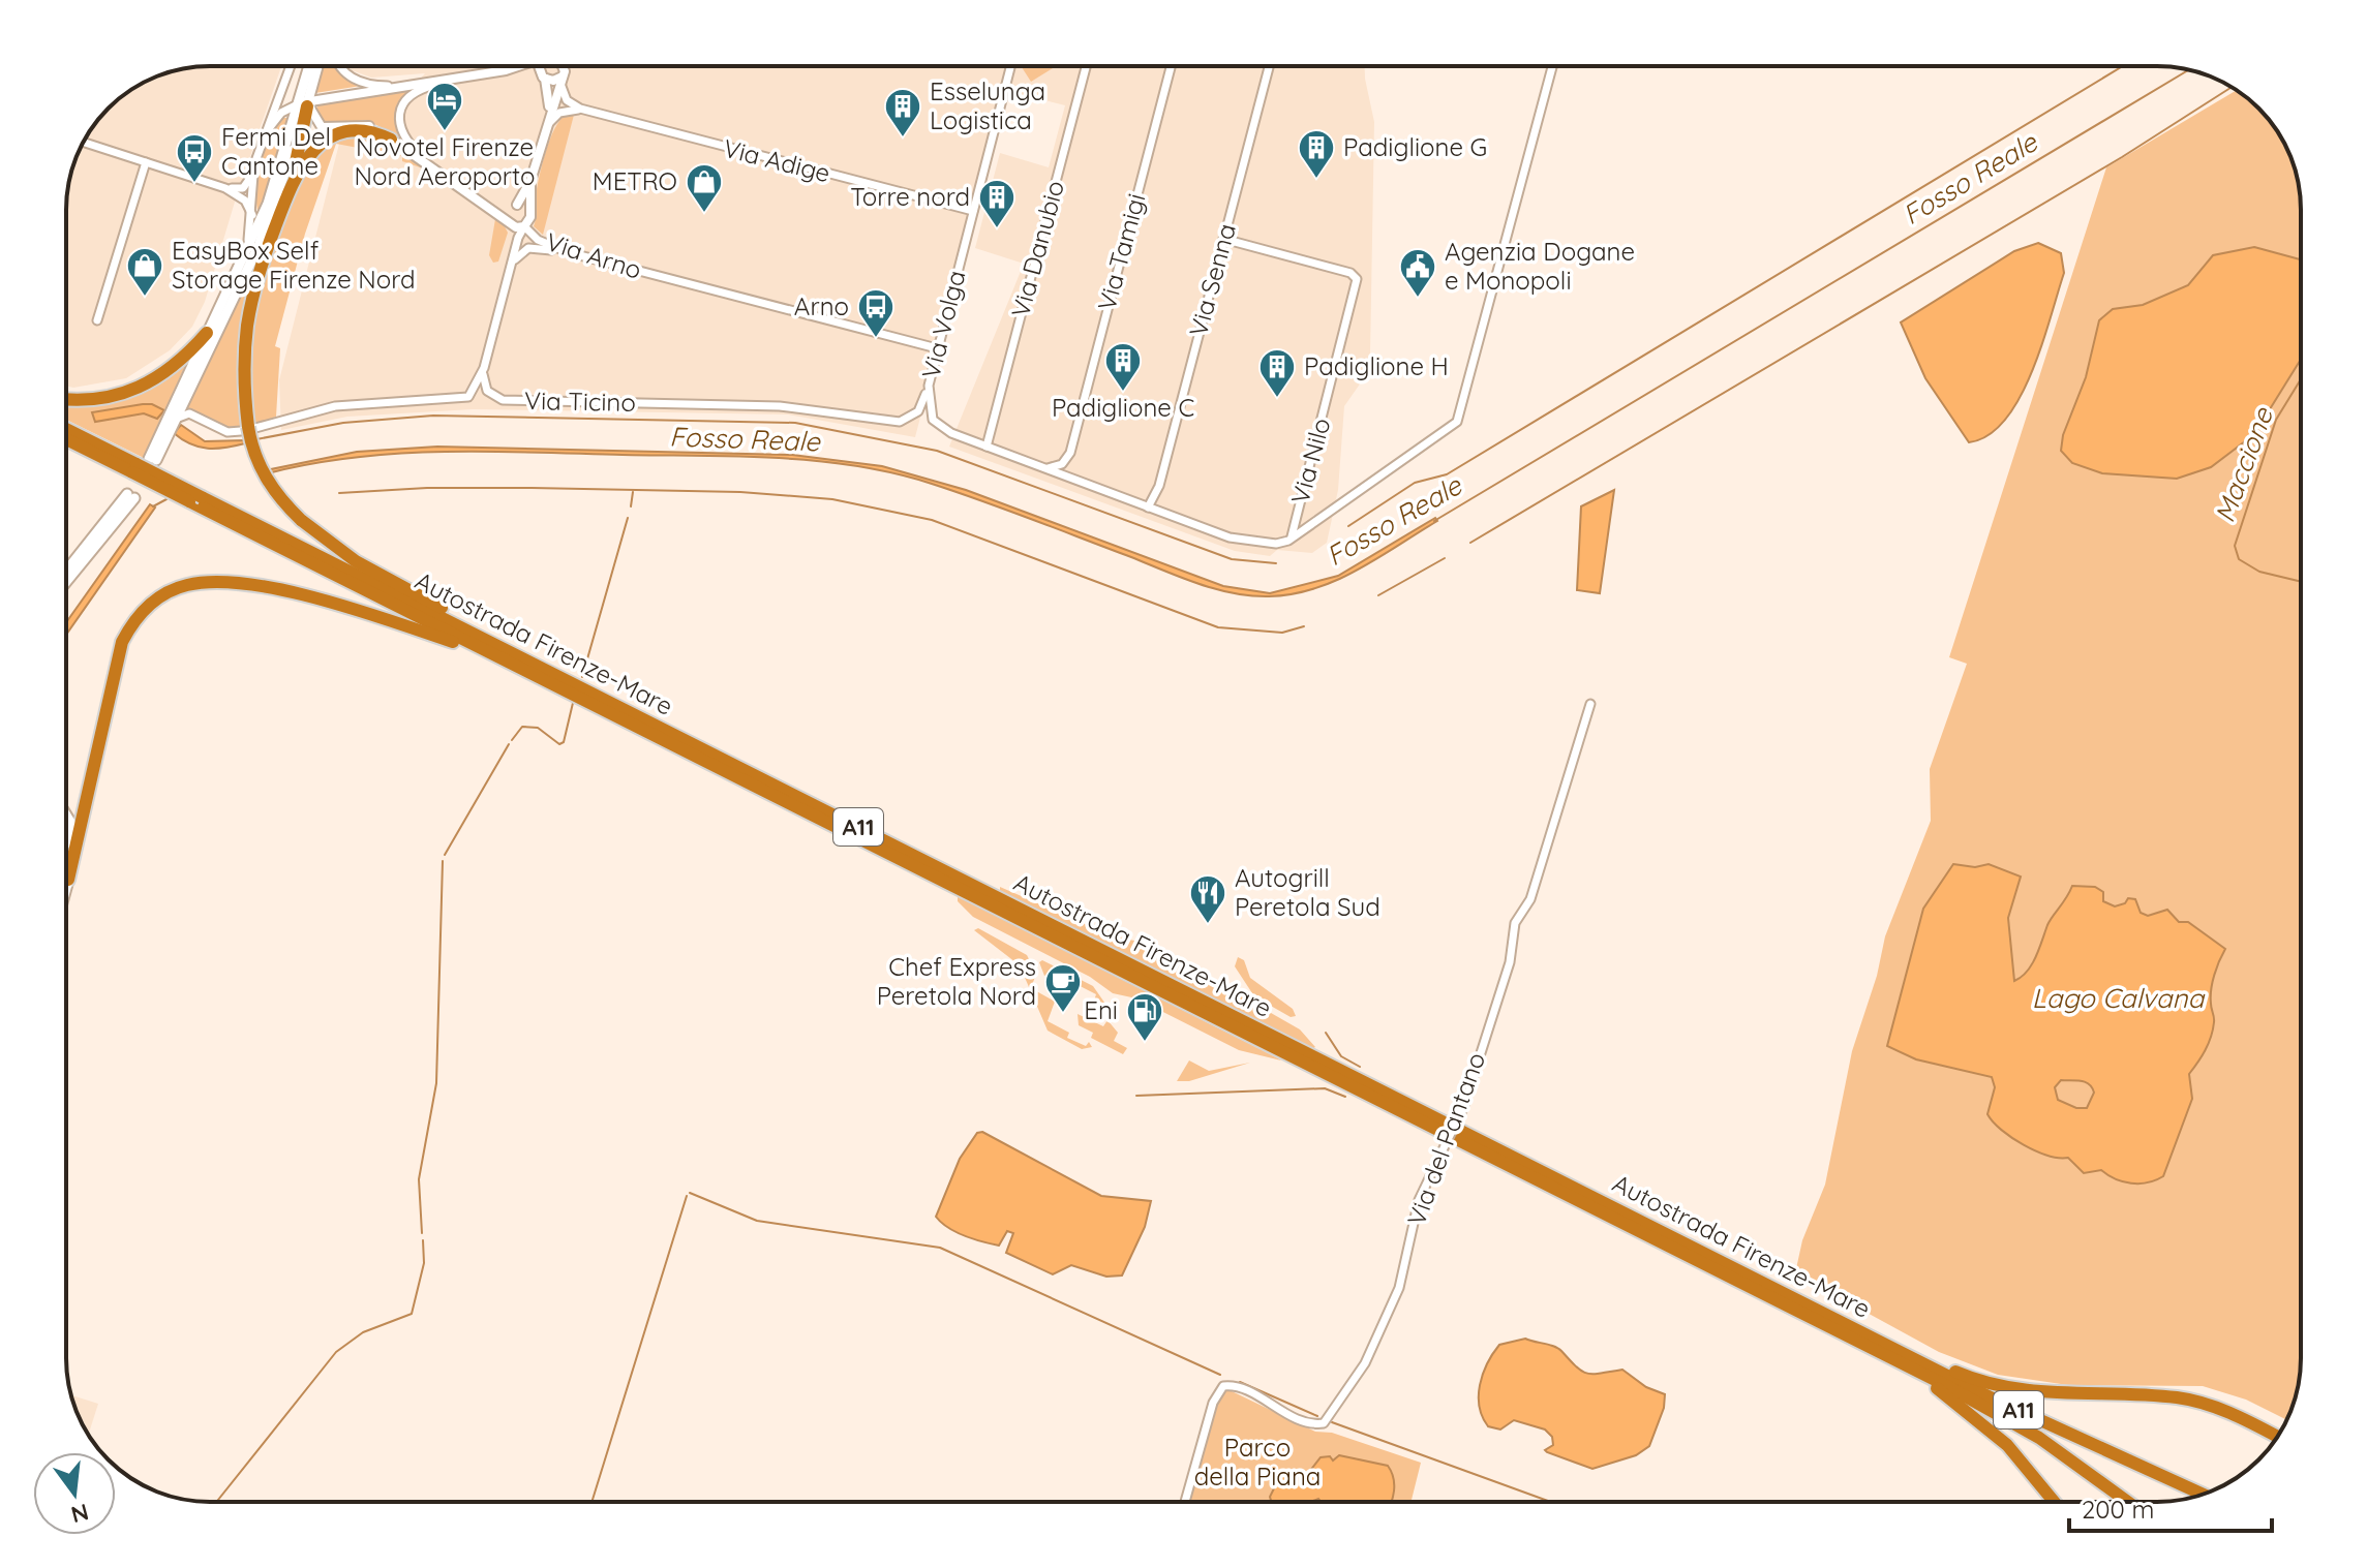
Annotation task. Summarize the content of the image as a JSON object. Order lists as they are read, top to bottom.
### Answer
{
  "streets": {
    "highway": ["Autostrada Firenze-Mare", "A11"],
    "street": [
      "Via Adige",
      "Via Danubio",
      "Via Tamigi",
      "Via Arno",
      "Via Senna",
      "Via Volga",
      "Via Ticino",
      "Via Nilo",
      "Via del Pantano"
    ]
  },
  "crossings": [
    ["Via Adige", "Via Volga"],
    ["Via Danubio", "Via Volga"],
    ["Via Arno", "Via Volga"],
    ["Via Senna", "Via Volga"],
    ["Via Senna", "Via Nilo"],
    ["Via Volga", "Via Ticino"],
    ["Via Volga", "Via Nilo"]
  ],
  "water": ["Fosso Reale", "Maccione", "Lago Calvana"],
  "parks": ["Parco della Piana"],
  "places": {
    "hotel": ["Novotel Firenze Nord Aeroporto"],
    "building": [
      "Esselunga Logistica",
      "Padiglione G",
      "Torre nord",
      "Padiglione C",
      "Padiglione H"
    ],
    "bus stop": ["Fermi Del Cantone", "Arno"],
    "shop": ["METRO", "EasyBox Self Storage Firenze Nord"],
    "public building": ["Agenzia Dogane e Monopoli"],
    "restaurant": ["Autogrill Peretola Sud"],
    "cafe": ["Chef Express Peretola Nord"],
    "fuel station": ["Eni"]
  },
  "scale_bar": "200 m",
  "north": "bottom"
}
